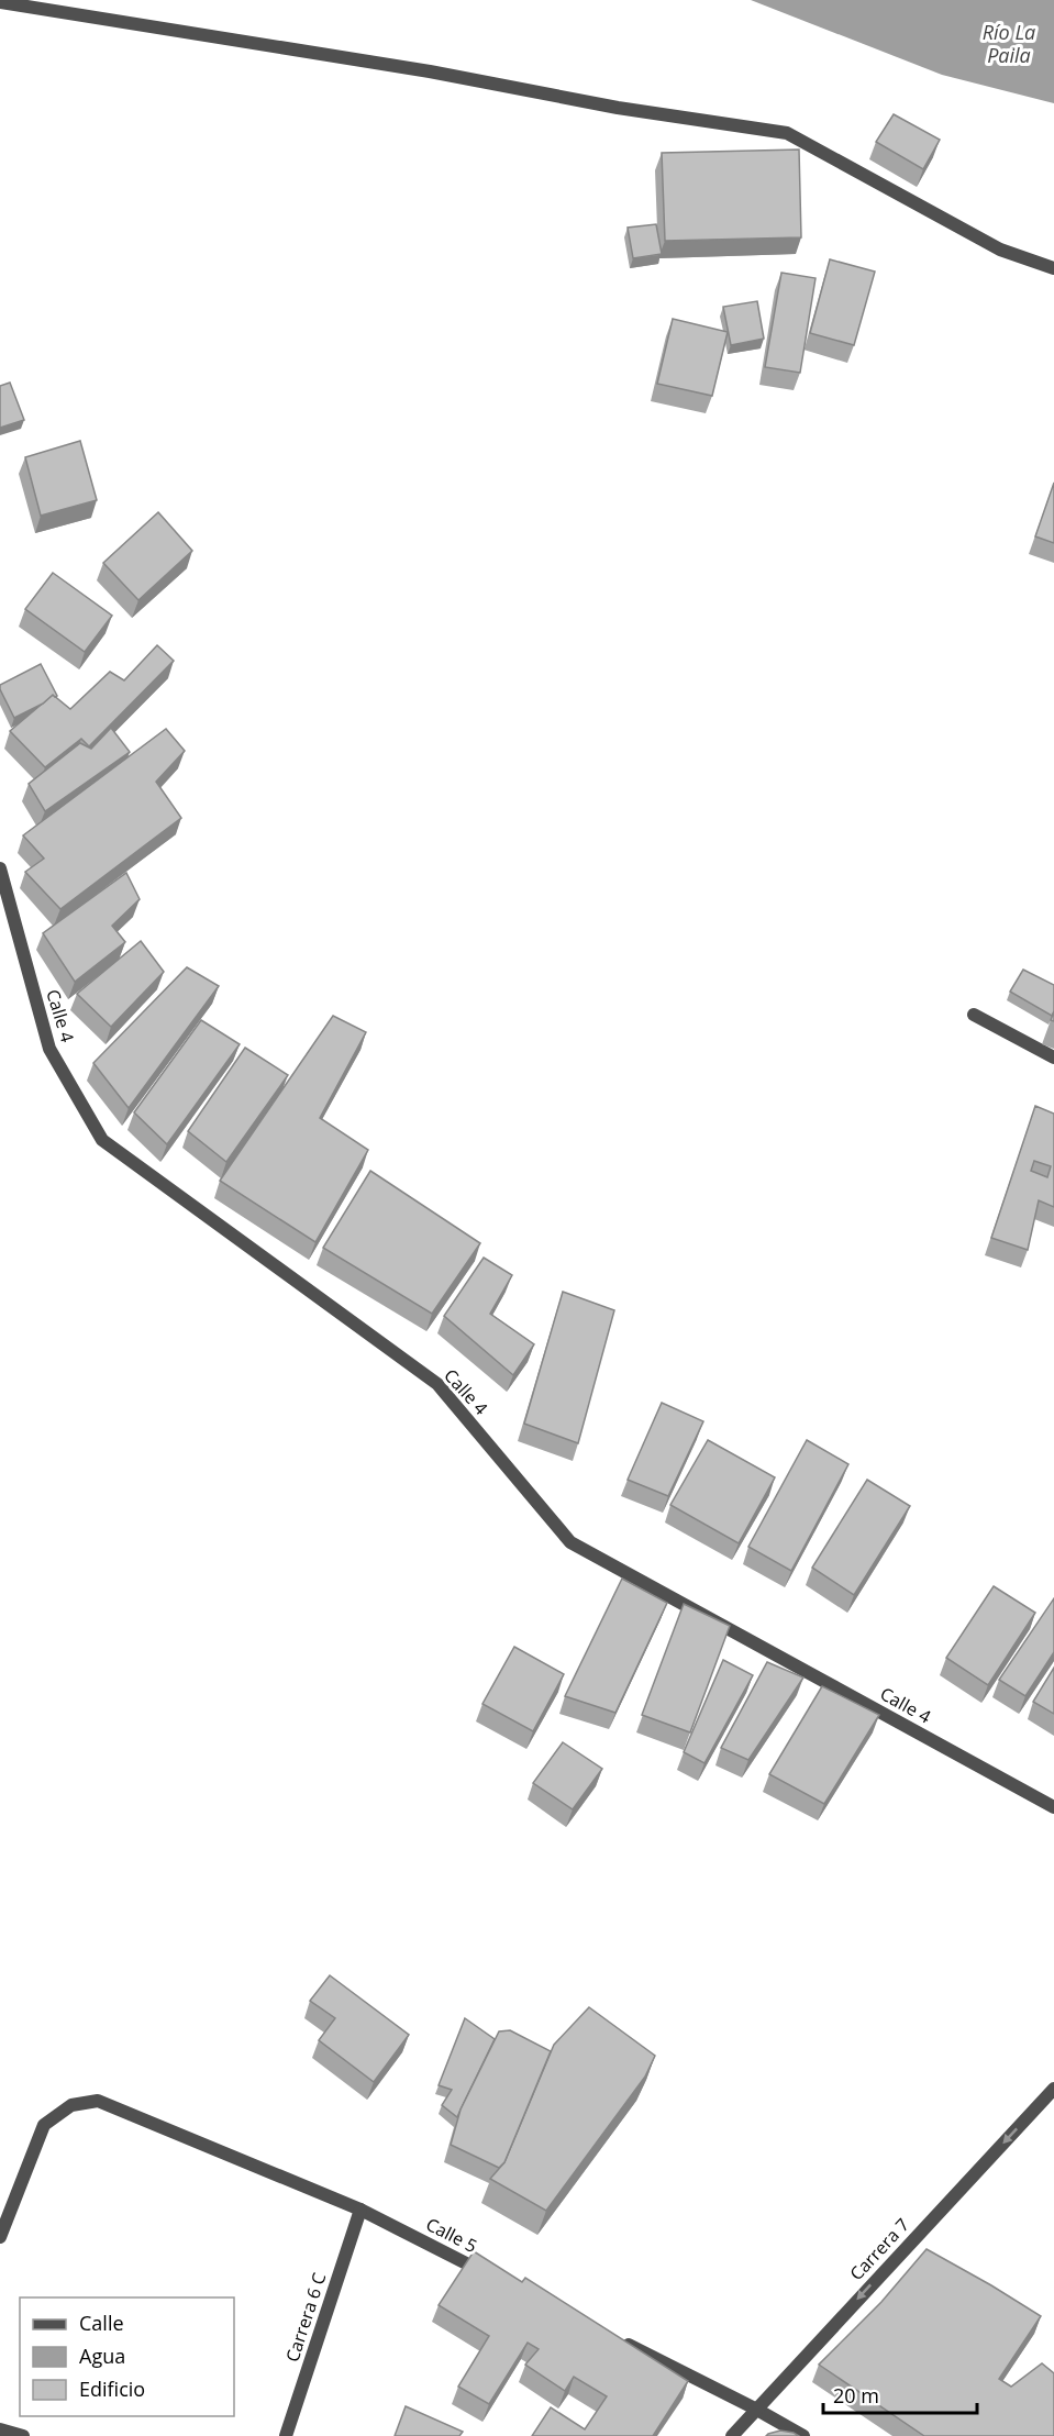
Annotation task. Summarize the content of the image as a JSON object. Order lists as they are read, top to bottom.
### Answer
{
  "streets": {
    "street": [
      "Calle 4",
      "Calle 5",
      "Carrera 7",
      "Carrera 6 C"
    ]
  },
  "crossings": [
    ["Calle 5", "Carrera 6 C"]
  ],
  "one_way": ["Carrera 7"],
  "water": ["Río La Paila"],
  "legend": ["Calle", "Agua", "Edificio"],
  "scale_bar": "20 m"
}
